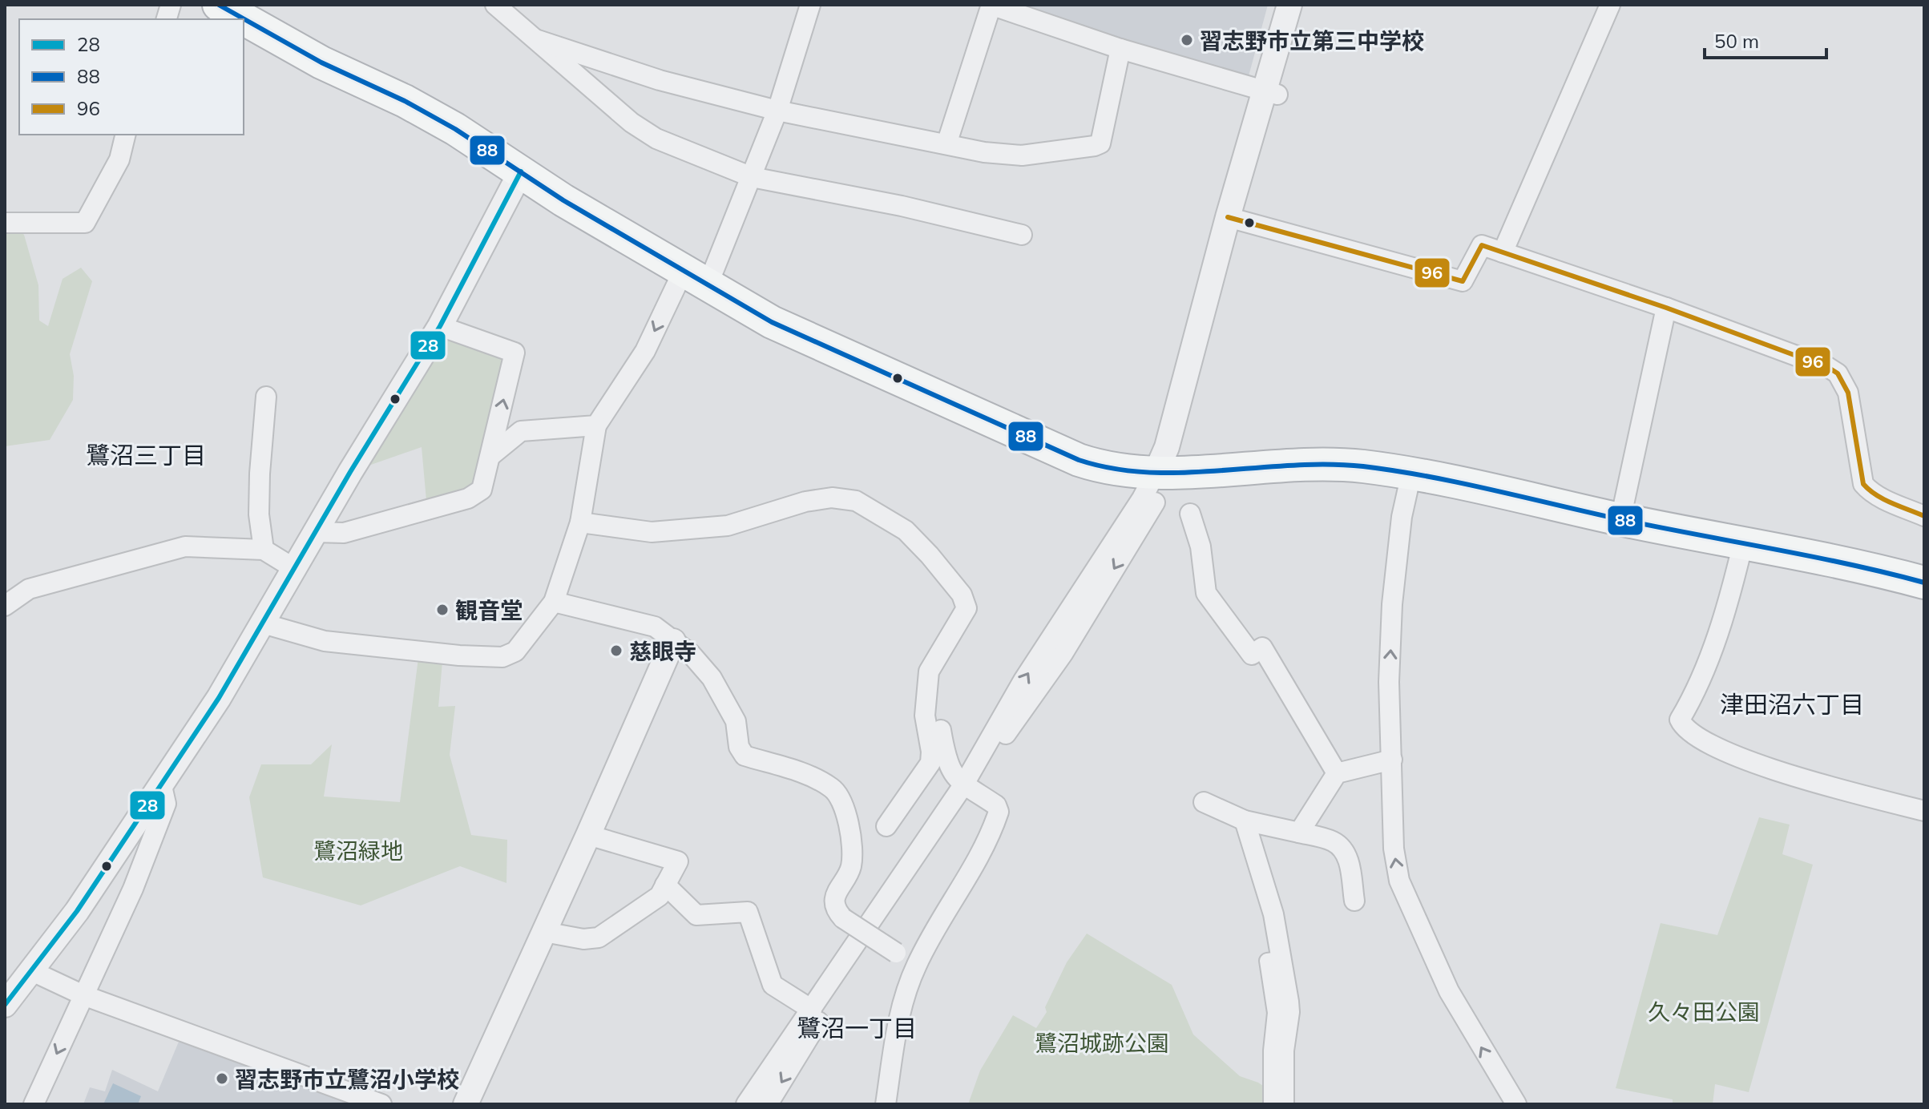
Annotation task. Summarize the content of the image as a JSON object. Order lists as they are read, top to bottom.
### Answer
{
  "districts": ["鷺沼三丁目", "津田沼六丁目", "鷺沼一丁目"],
  "parks": ["鷺沼緑地", "久々田公園", "鷺沼城跡公園"],
  "places": [
    "習志野市立第三中学校",
    "観音堂",
    "慈眼寺",
    "習志野市立鷺沼小学校"
  ],
  "lines": ["transit line 88", "transit line 28", "transit line 96"],
  "legend": ["28", "88", "96"],
  "scale_bar": "50 m"
}
